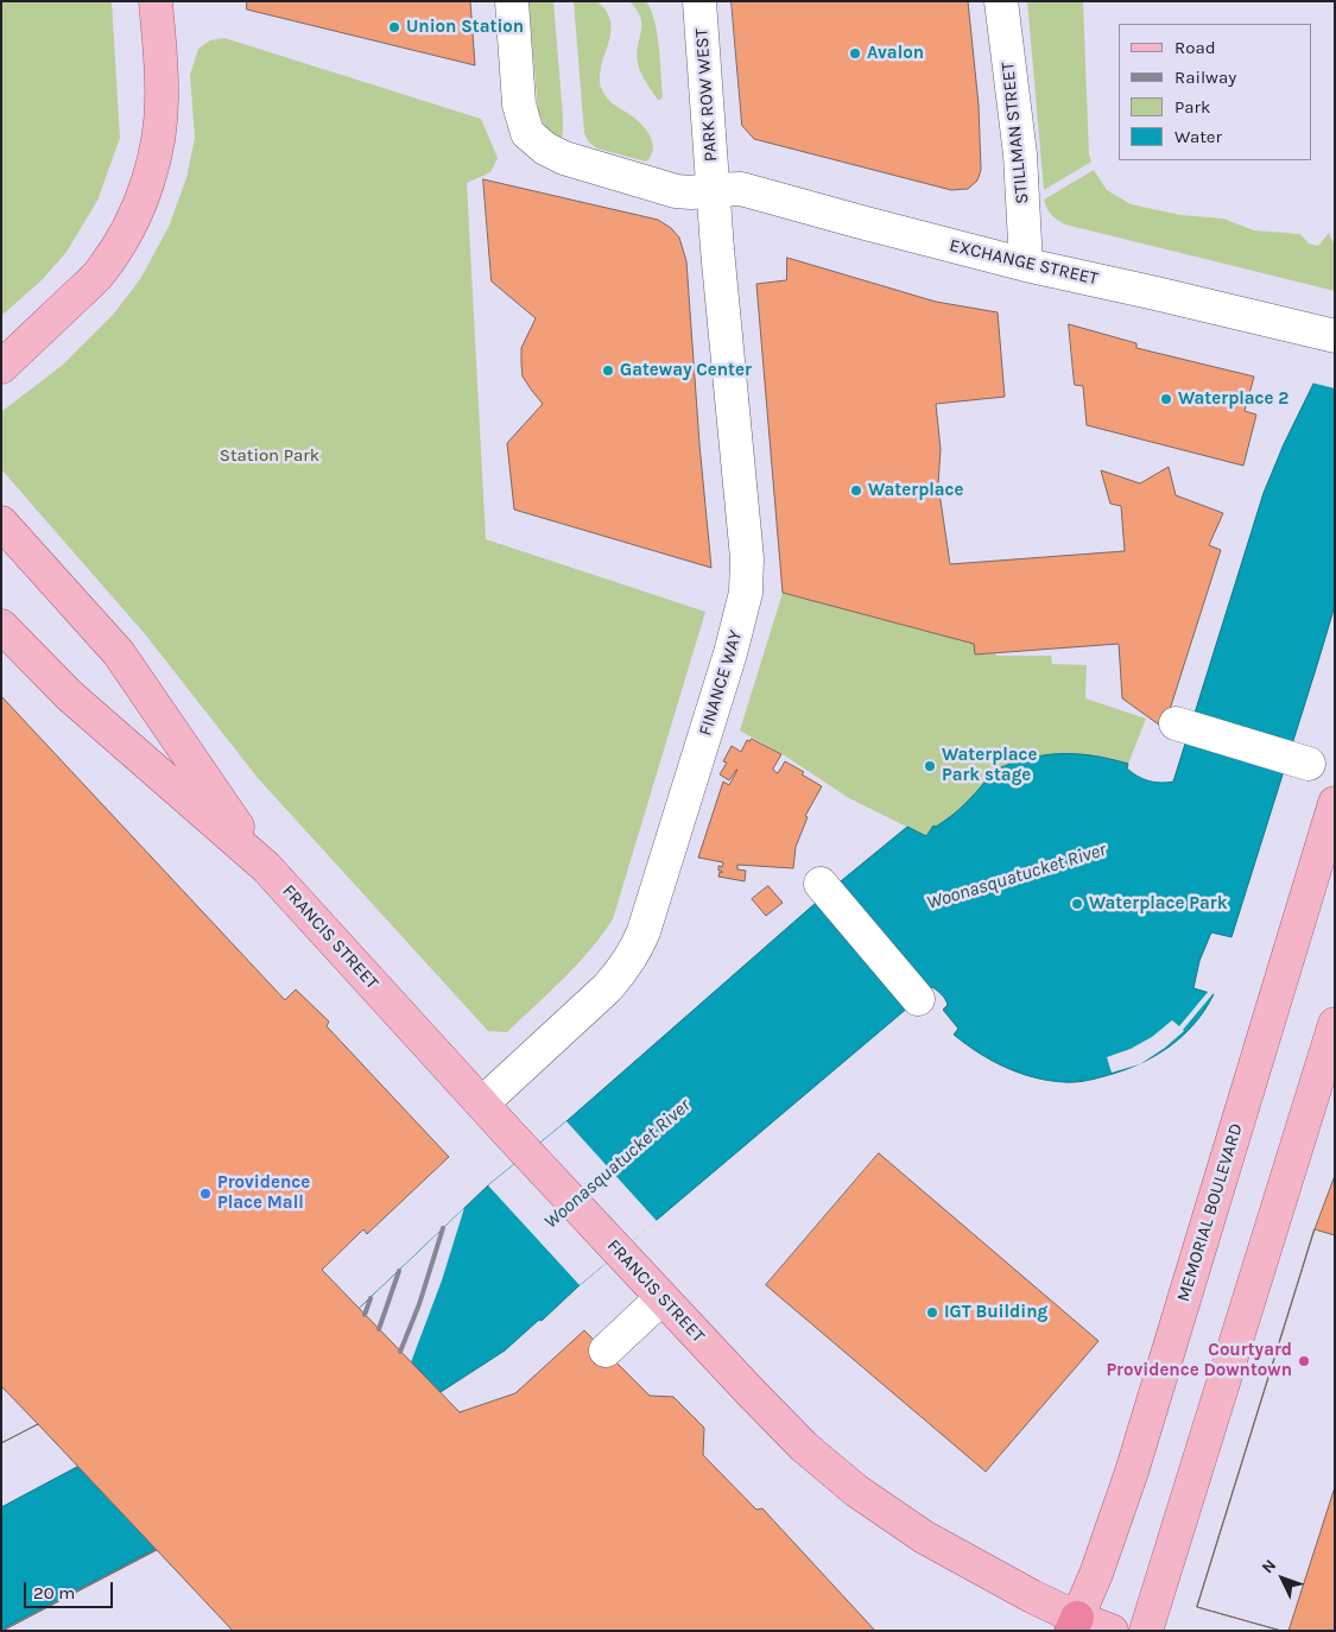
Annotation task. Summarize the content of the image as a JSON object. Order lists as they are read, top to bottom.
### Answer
{
  "streets": {
    "main road": ["FRANCIS STREET", "MEMORIAL BOULEVARD"],
    "street": [
      "PARK ROW WEST",
      "STILLMAN STREET",
      "EXCHANGE STREET",
      "FINANCE WAY"
    ]
  },
  "crossings": [
    ["PARK ROW WEST", "EXCHANGE STREET"],
    ["PARK ROW WEST", "FINANCE WAY"],
    ["STILLMAN STREET", "EXCHANGE STREET"],
    ["EXCHANGE STREET", "FINANCE WAY"],
    ["FINANCE WAY", "FRANCIS STREET"],
    ["FRANCIS STREET", "MEMORIAL BOULEVARD"]
  ],
  "water": ["Woonasquatucket River"],
  "parks": ["Station Park"],
  "places": [
    "Union Station",
    "Avalon",
    "Gateway Center",
    "Waterplace 2",
    "Waterplace",
    "Waterplace Park stage",
    "Waterplace Park",
    "Providence Place Mall",
    "IGT Building",
    "Courtyard Providence Downtown"
  ],
  "legend": [
    "Road",
    "Railway",
    "Park",
    "Water"
  ],
  "scale_bar": "20 m",
  "north": "top left"
}
